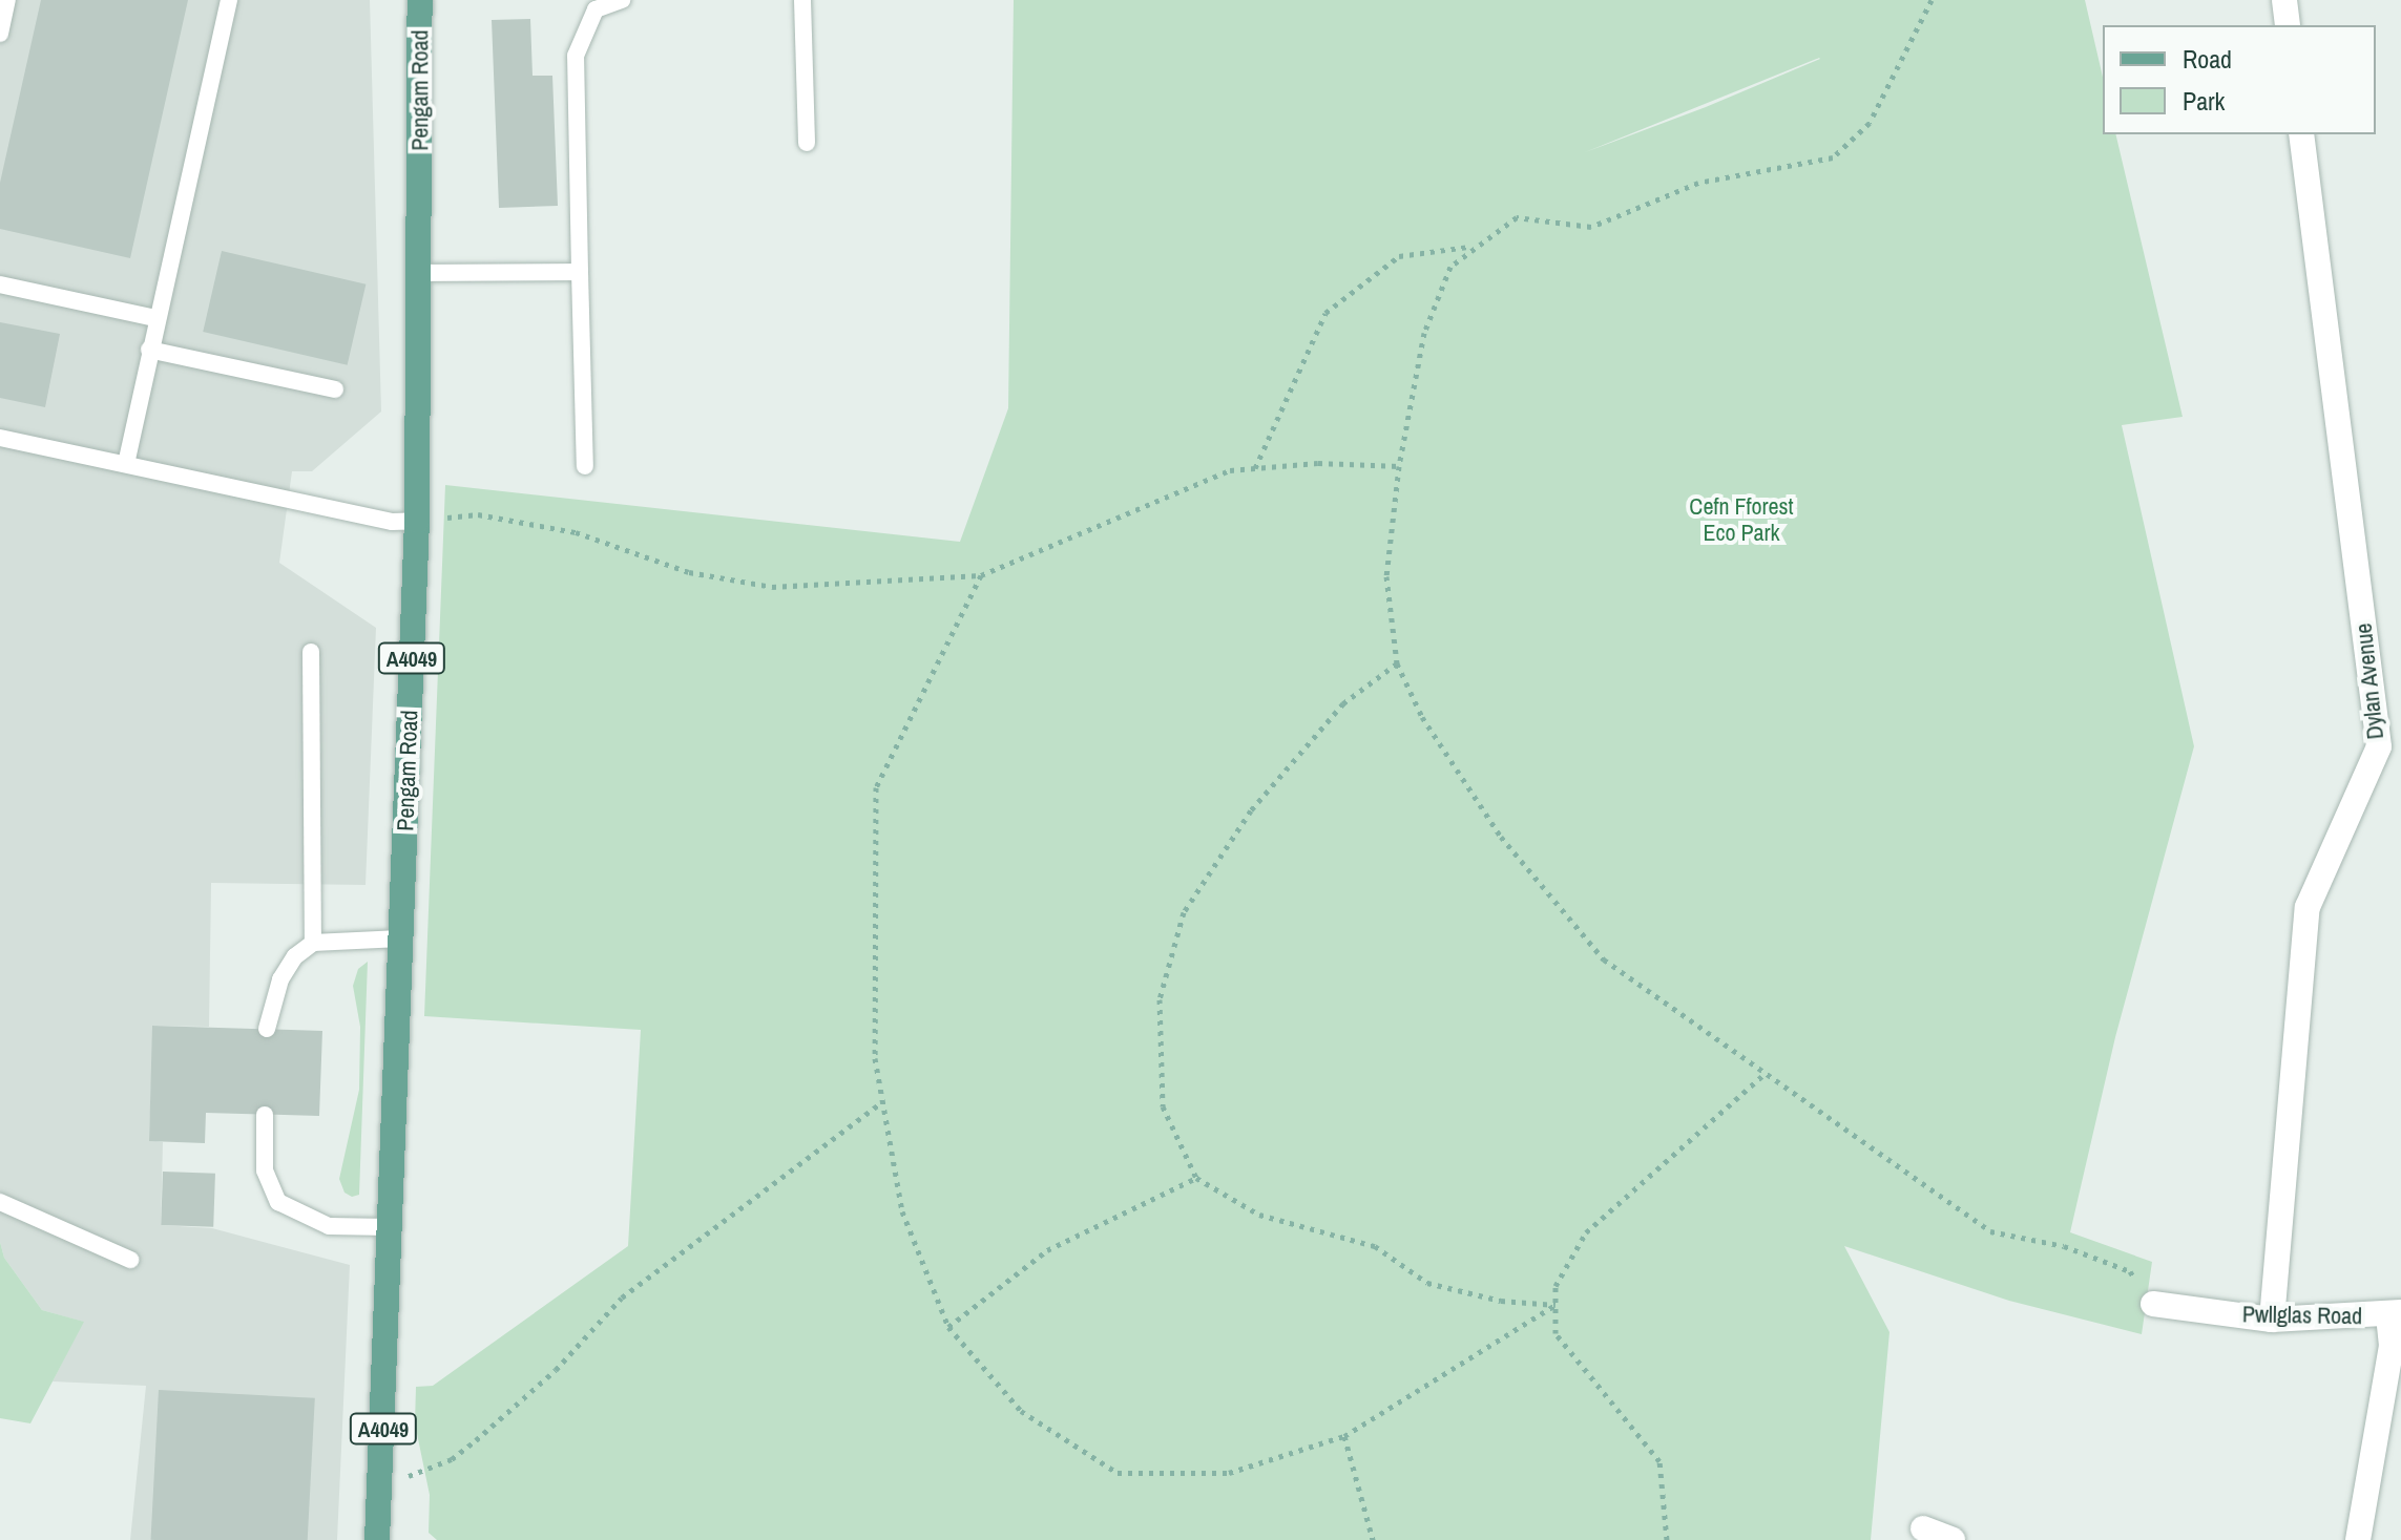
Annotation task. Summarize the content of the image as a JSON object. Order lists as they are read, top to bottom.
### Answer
{
  "streets": {
    "main road": ["Pengam Road", "A4049"],
    "street": ["Dylan Avenue", "Pwllglas Road"]
  },
  "crossings": [
    ["Dylan Avenue", "Pwllglas Road"]
  ],
  "parks": ["Cefn Fforest Eco Park"],
  "legend": ["Road", "Park"]
}
